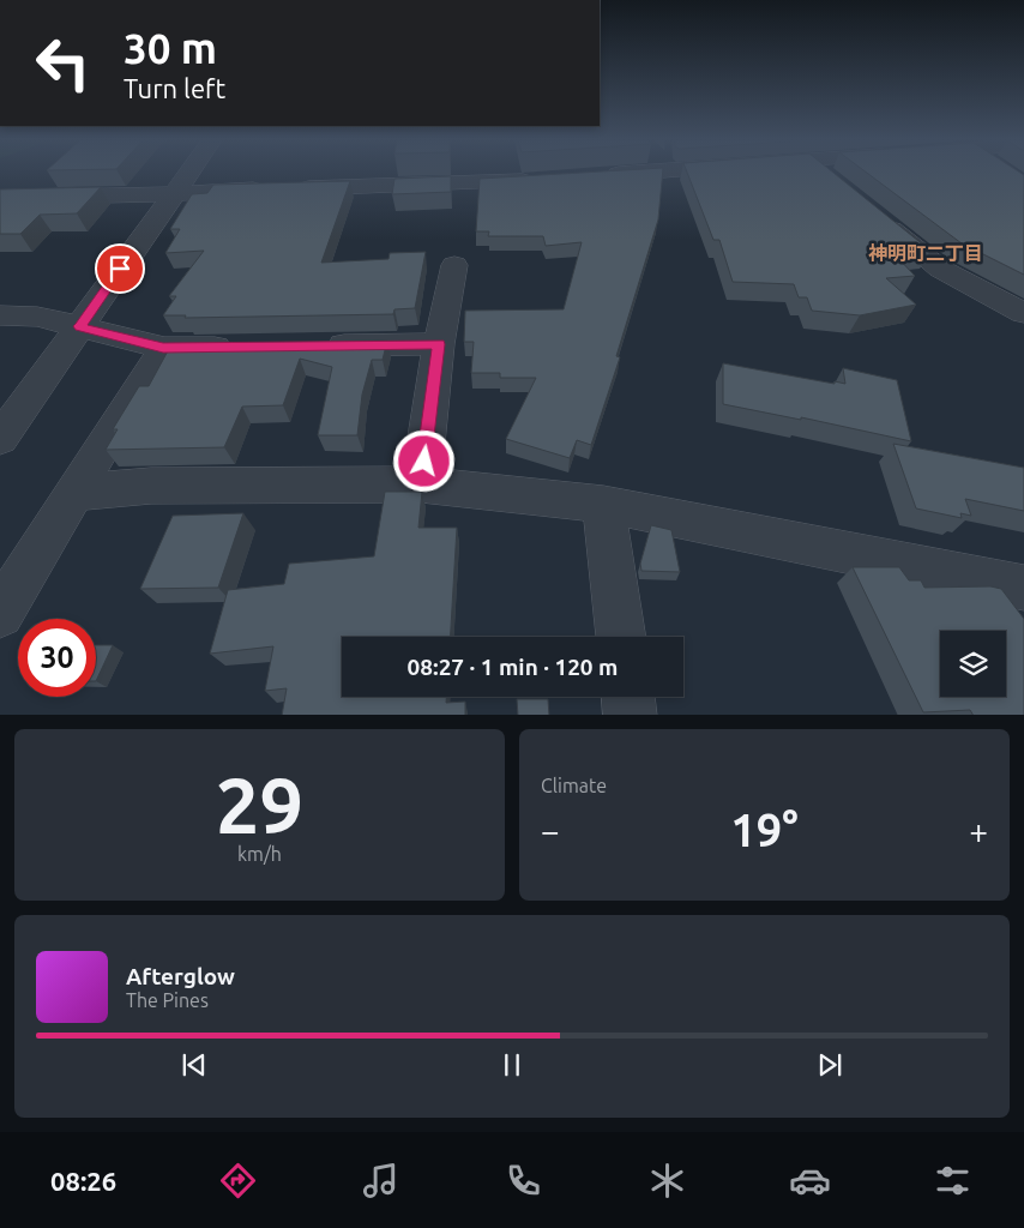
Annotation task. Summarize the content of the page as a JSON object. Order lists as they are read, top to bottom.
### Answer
{
  "districts": ["神明町二丁目"],
  "page": {
    "turn": ["30 m", "Turn left"],
    "limit": "30",
    "trip": "08:27 · 1 min · 120 m",
    "tile": [
      ["29", "km/h"],
      "Climate"
    ],
    "heat": ["−", "19°", "+"],
    "song": ["Afterglow", "The Pines"],
    "tabs": "08:26"
  }
}
